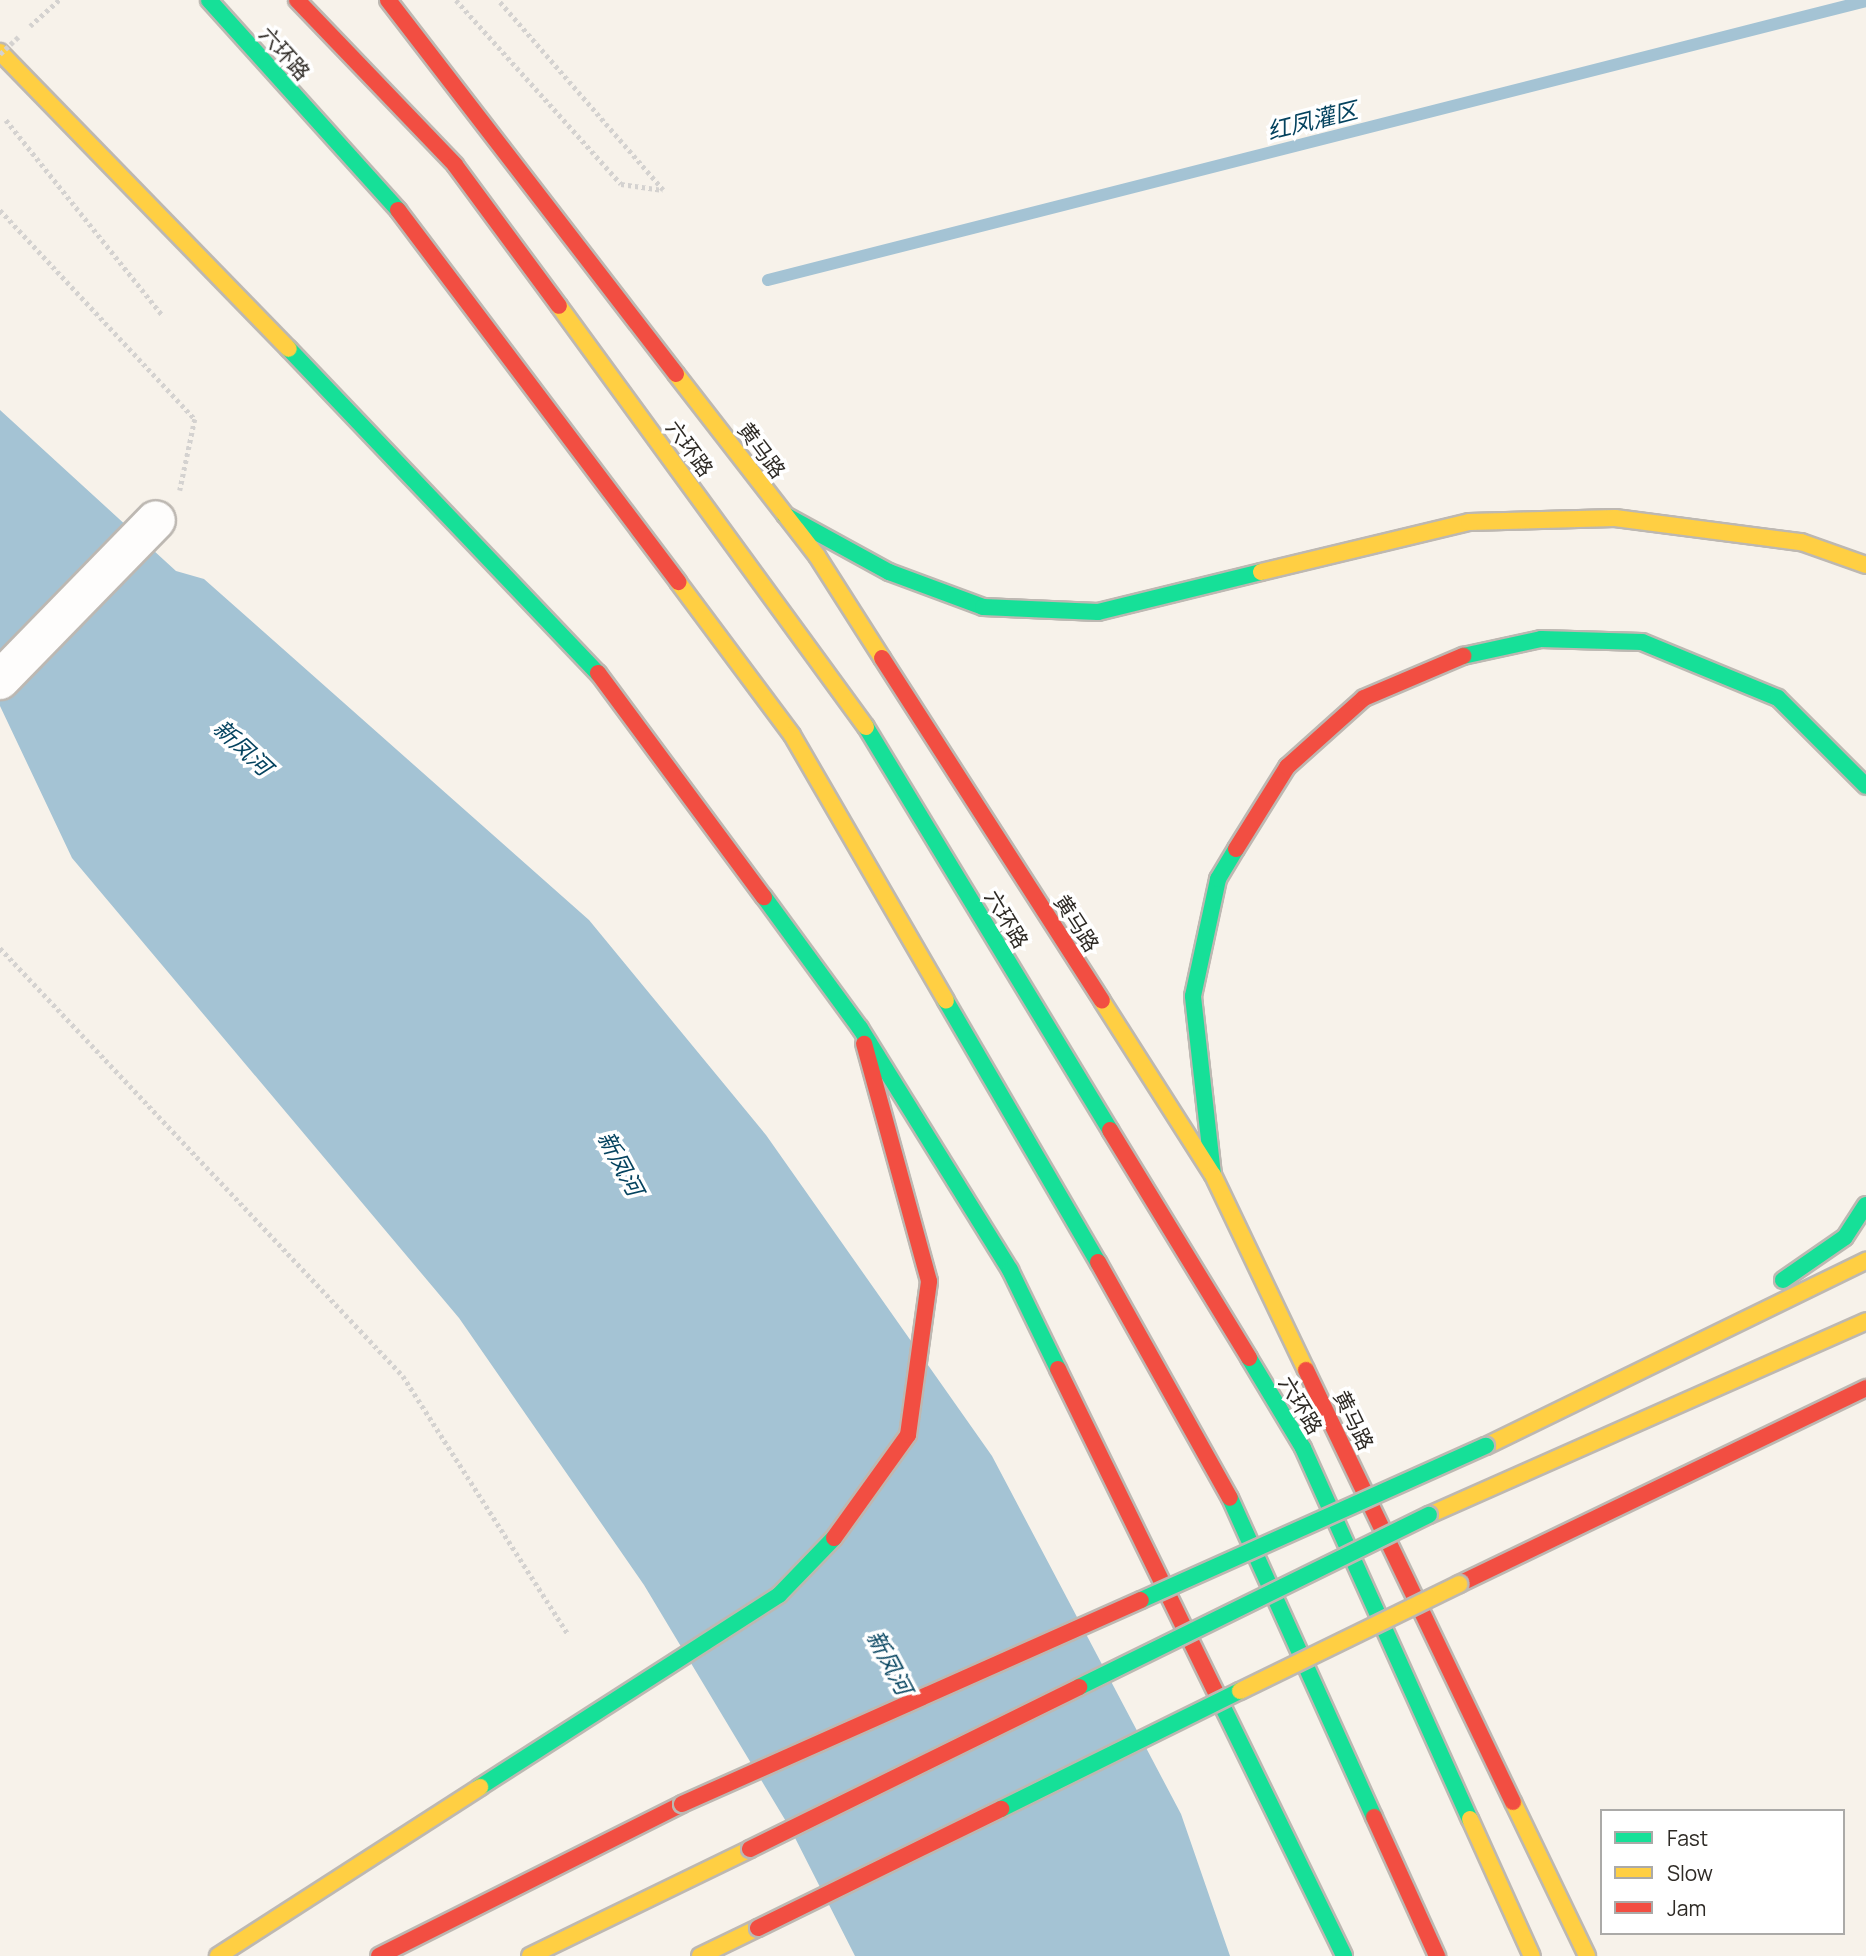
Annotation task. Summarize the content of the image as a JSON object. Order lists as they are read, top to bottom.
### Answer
{
  "streets": {
    "main road": ["六环路", "黄马路"]
  },
  "water": ["红凤灌区", "新凤河"],
  "legend": ["Fast", "Slow", "Jam"]
}
